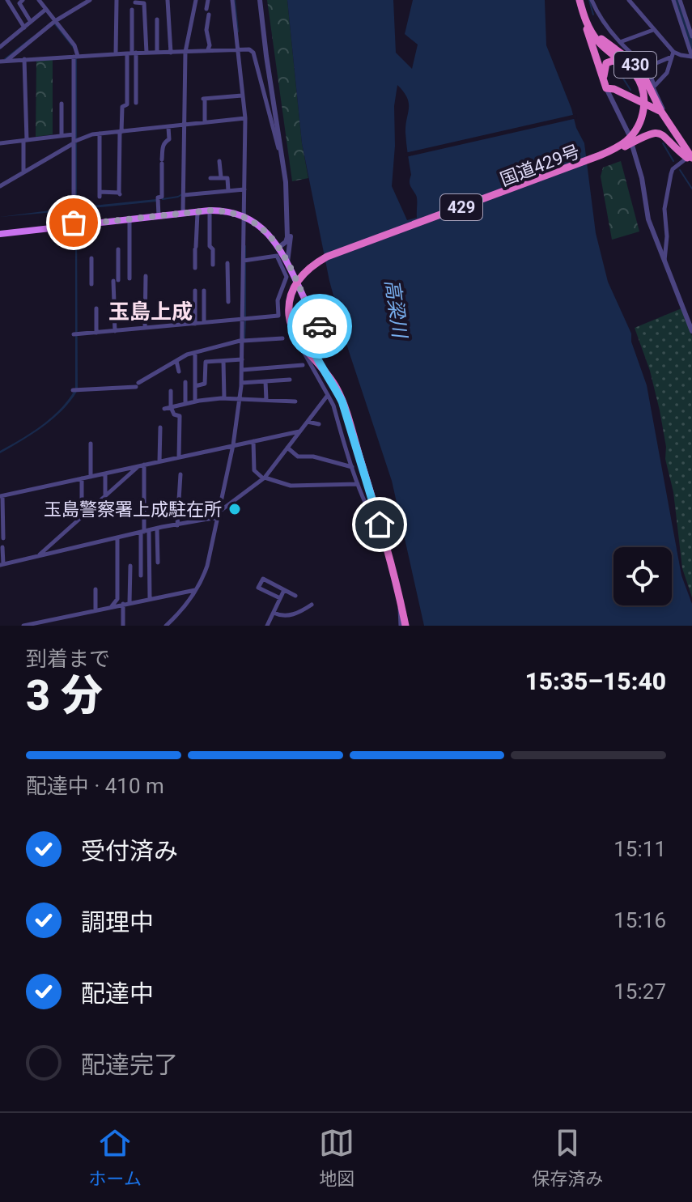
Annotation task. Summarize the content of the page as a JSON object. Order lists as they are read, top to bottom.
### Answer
{
  "streets": {
    "highway": ["430", "国道429号", "429"]
  },
  "crossings": [
    ["430", "国道429号"]
  ],
  "districts": ["玉島上成"],
  "water": ["高梁川"],
  "places": ["玉島警察署上成駐在所"],
  "page": {
    "heading": ["3 分", "到着まで", "15:35–15:40"],
    "bar": "配達中 · 410 m",
    "list": [
      ["受付済み", "15:11"],
      ["調理中", "15:16"],
      ["配達中", "15:27"],
      "配達完了"
    ],
    "tabs": ["ホーム", "地図", "保存済み"]
  }
}
